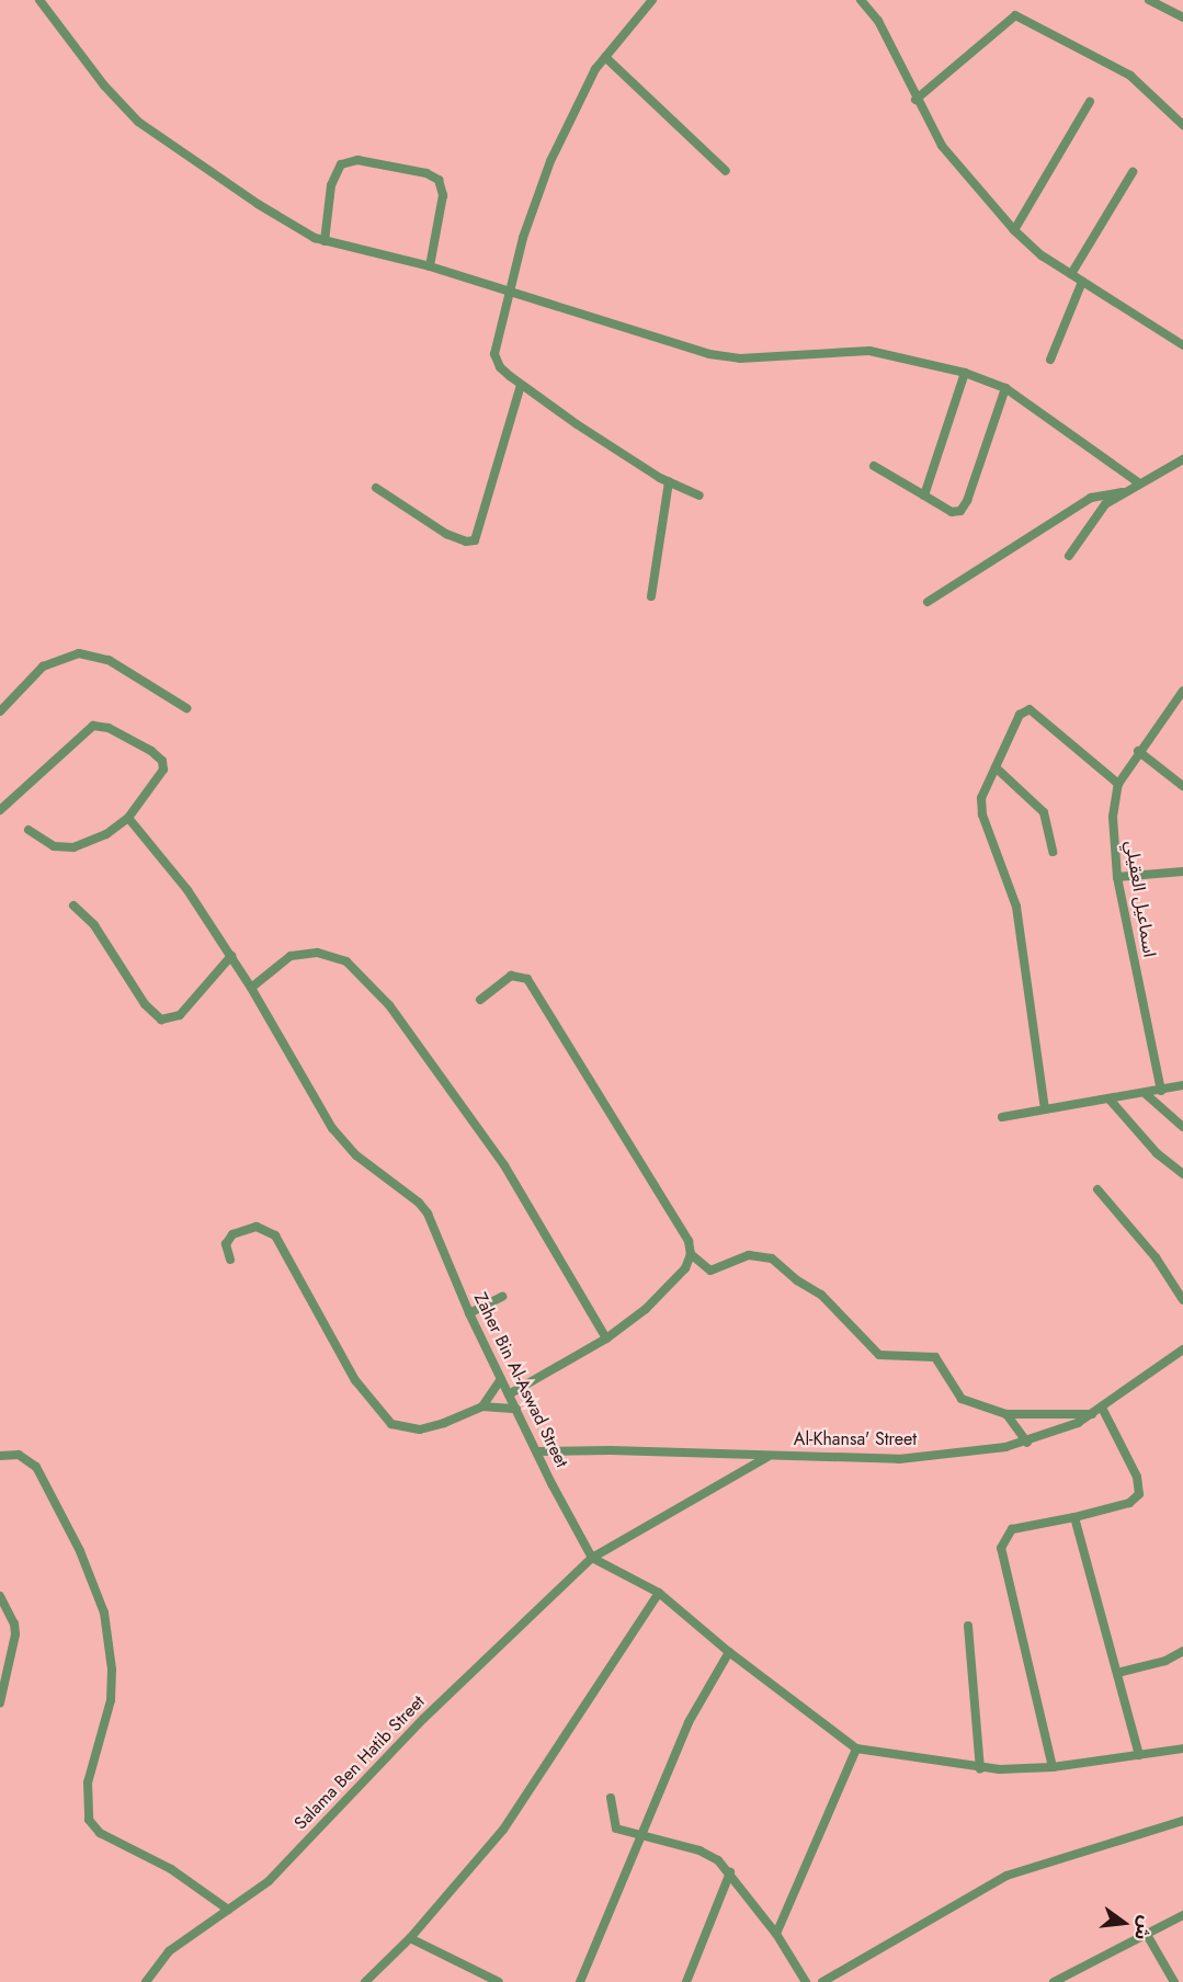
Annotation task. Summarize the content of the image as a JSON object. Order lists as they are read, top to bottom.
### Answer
{
  "streets": {
    "street": [
      "اسماعيل العقيلي",
      "Zaher Bin Al-Aswad Street",
      "Al-Khansa' Street",
      "Salama Ben Hatib Street"
    ]
  },
  "crossings": [
    ["Zaher Bin Al-Aswad Street", "Al-Khansa' Street"],
    ["Zaher Bin Al-Aswad Street", "Salama Ben Hatib Street"],
    ["Al-Khansa' Street", "Salama Ben Hatib Street"]
  ],
  "north": "right"
}
